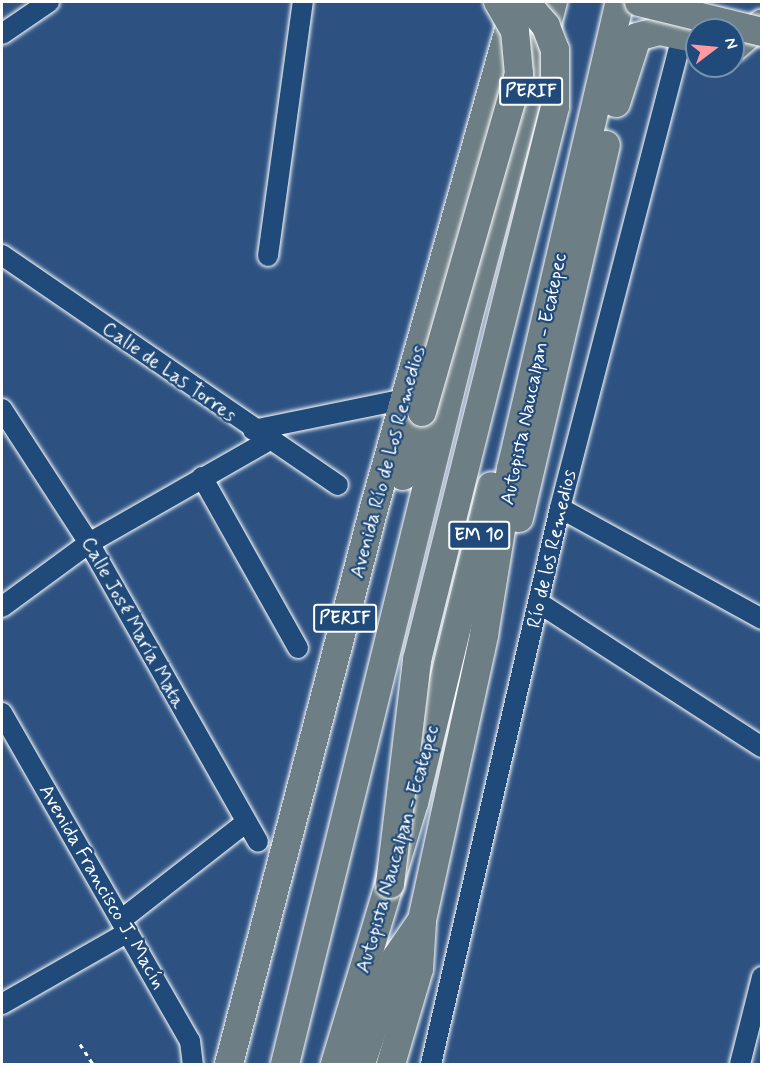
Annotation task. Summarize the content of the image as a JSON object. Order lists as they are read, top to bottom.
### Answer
{
  "streets": {
    "highway": [
      "PERIF",
      "Autopista Naucalpan - Ecatepec",
      "Avenida Río de Los Remedios",
      "EM 10"
    ],
    "street": [
      "Calle de Las Torres",
      "Río de los Remedios",
      "Calle José María Mata",
      "Avenida Francisco J. Macín"
    ]
  },
  "north": "right"
}
